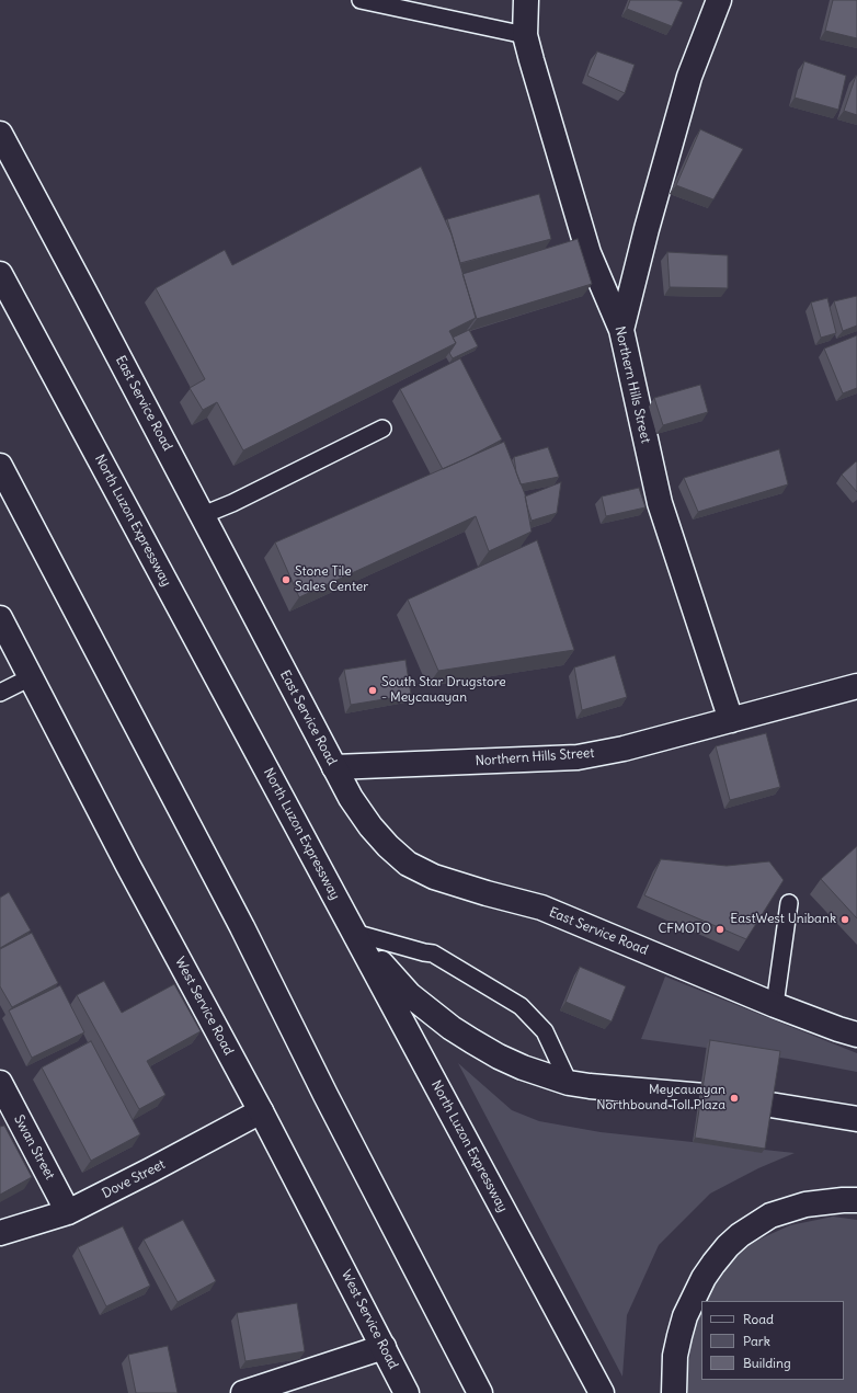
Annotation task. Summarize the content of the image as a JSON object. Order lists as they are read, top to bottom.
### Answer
{
  "streets": {
    "main road": [
      "Northern Hills Street",
      "East Service Road",
      "North Luzon Expressway",
      "West Service Road",
      "Swan Street",
      "Dove Street"
    ]
  },
  "crossings": [
    ["Northern Hills Street", "East Service Road"],
    ["West Service Road", "Dove Street"],
    ["Swan Street", "Dove Street"]
  ],
  "places": [
    "Stone Tile Sales Center",
    "South Star Drugstore - Meycauayan",
    "EastWest Unibank",
    "CFMOTO",
    "Meycauayan Northbound Toll Plaza"
  ],
  "legend": ["Road", "Park", "Building"]
}
